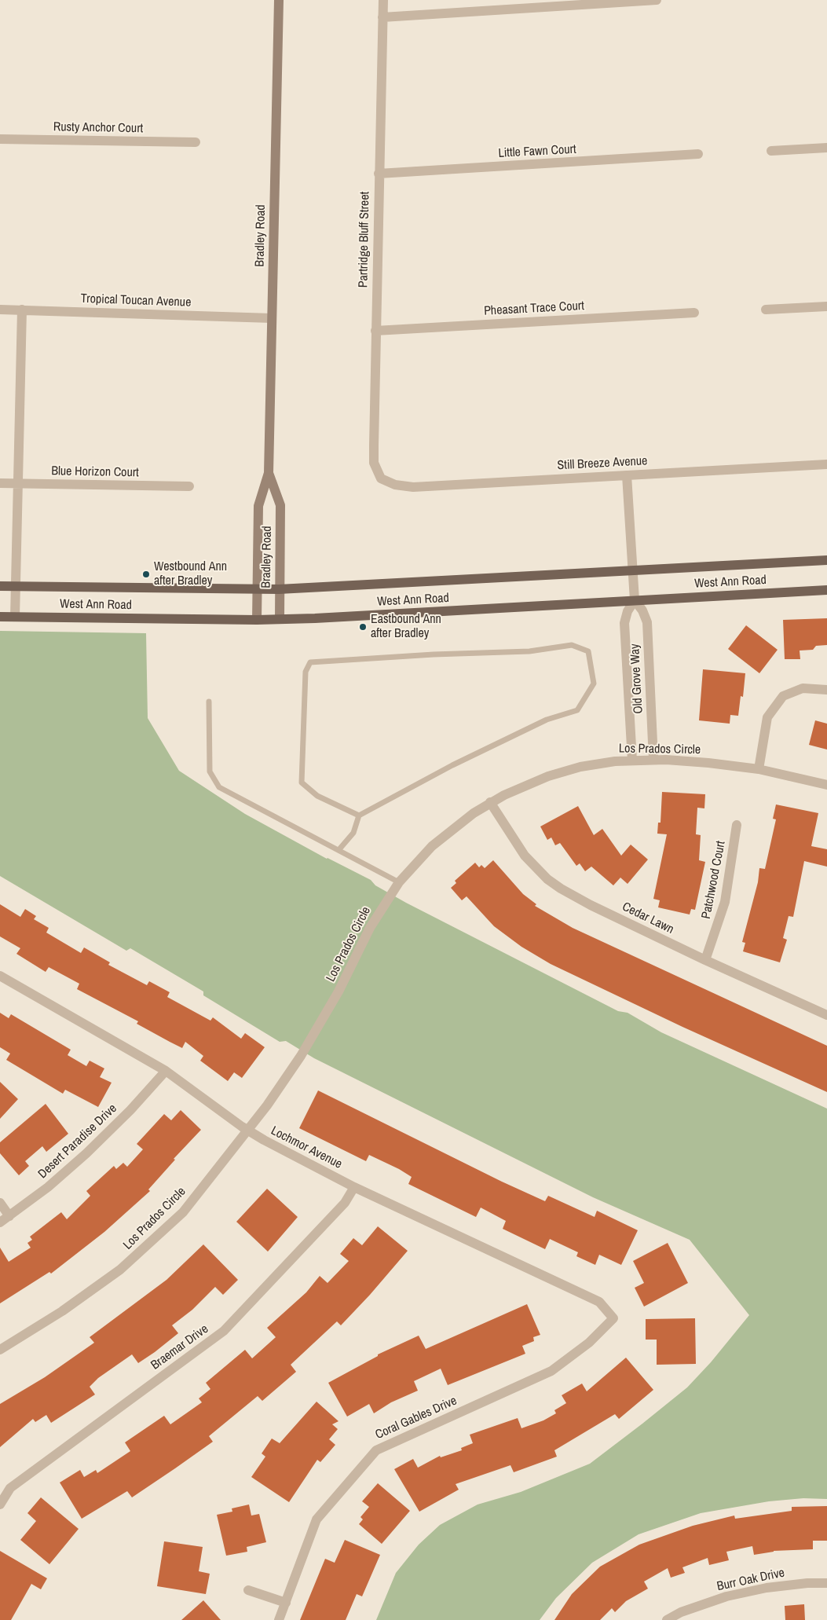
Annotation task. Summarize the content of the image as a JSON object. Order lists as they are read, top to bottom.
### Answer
{
  "streets": {
    "main road": ["West Ann Road"],
    "street": [
      "Rusty Anchor Court",
      "Little Fawn Court",
      "Bradley Road",
      "Partridge Bluff Street",
      "Tropical Toucan Avenue",
      "Pheasant Trace Court",
      "Still Breeze Avenue",
      "Blue Horizon Court",
      "Old Grove Way",
      "Los Prados Circle",
      "Patchwood Court",
      "Cedar Lawn",
      "Desert Paradise Drive",
      "Lochmor Avenue",
      "Braemar Drive",
      "Coral Gables Drive",
      "Burr Oak Drive"
    ]
  },
  "crossings": [
    ["Little Fawn Court", "Partridge Bluff Street"],
    ["Bradley Road", "Tropical Toucan Avenue"],
    ["Bradley Road", "West Ann Road"],
    ["Partridge Bluff Street", "Pheasant Trace Court"],
    ["Partridge Bluff Street", "Still Breeze Avenue"],
    ["Still Breeze Avenue", "Old Grove Way"],
    ["West Ann Road", "Old Grove Way"],
    ["Old Grove Way", "Los Prados Circle"],
    ["Los Prados Circle", "Cedar Lawn"],
    ["Los Prados Circle", "Lochmor Avenue"],
    ["Patchwood Court", "Cedar Lawn"],
    ["Desert Paradise Drive", "Lochmor Avenue"],
    ["Lochmor Avenue", "Braemar Drive"],
    ["Lochmor Avenue", "Coral Gables Drive"]
  ],
  "places": ["Westbound Ann after Bradley", "Eastbound Ann after Bradley"]
}
